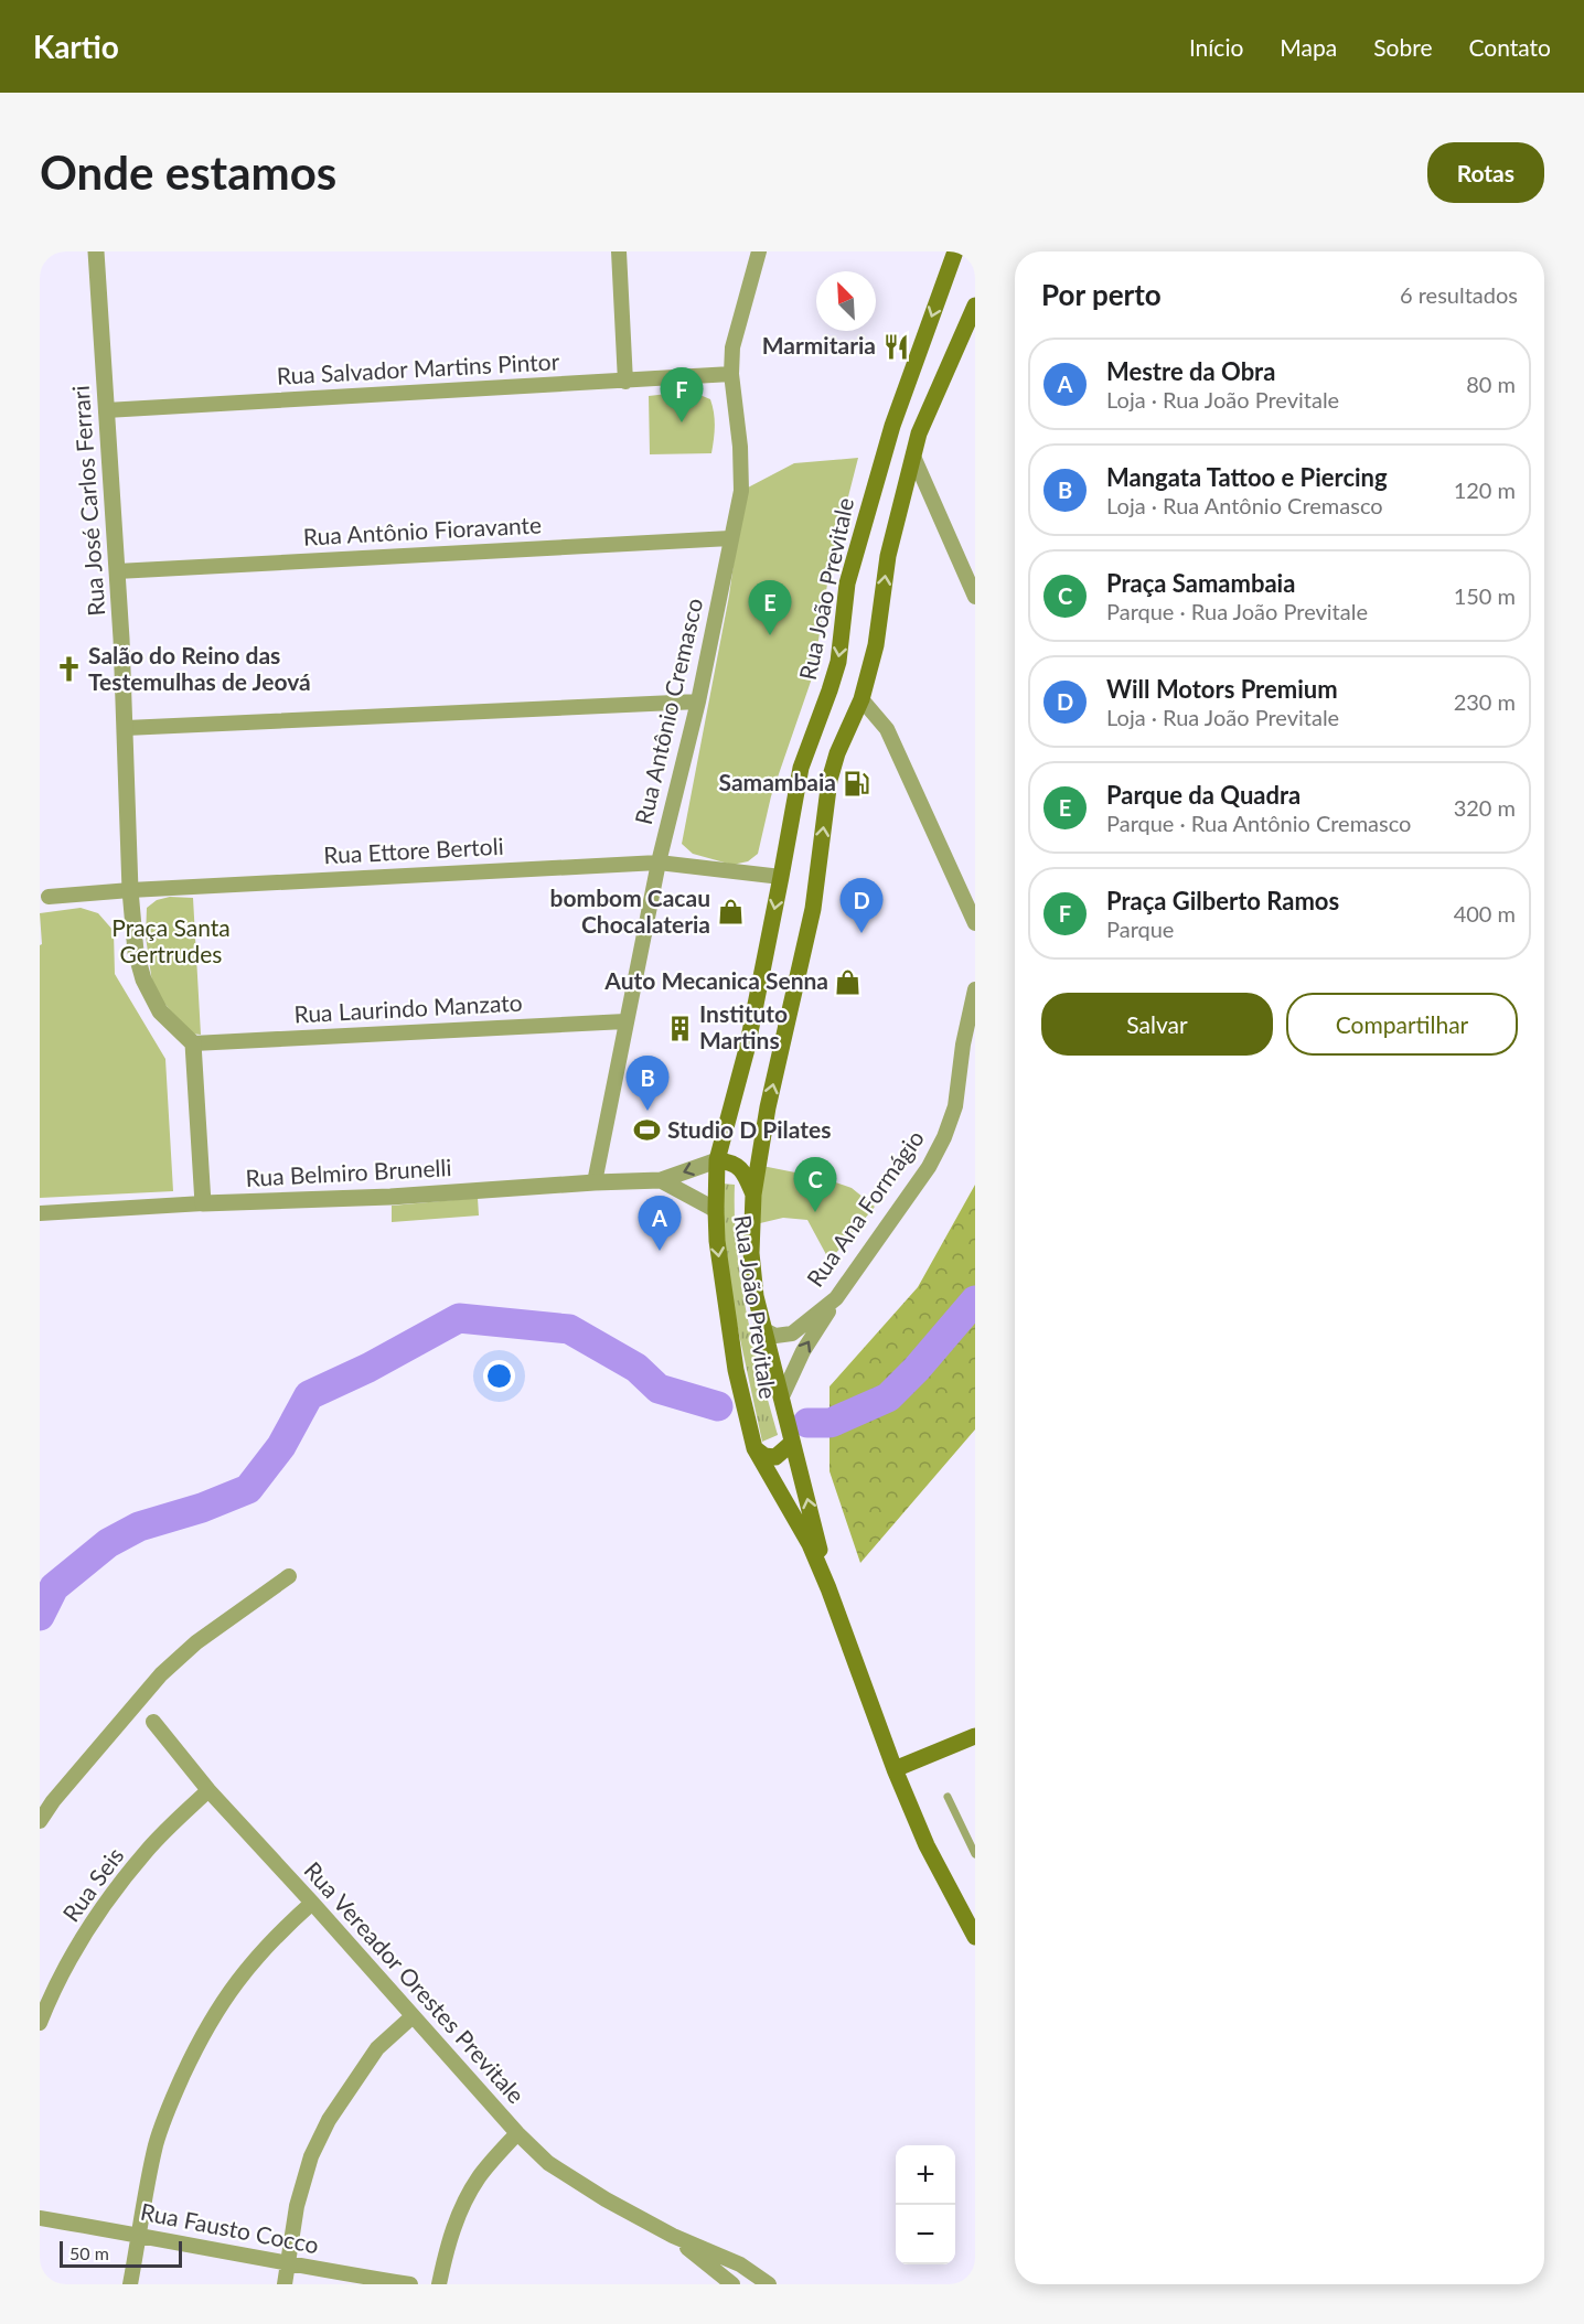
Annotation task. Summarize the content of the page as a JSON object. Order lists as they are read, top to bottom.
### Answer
{
  "streets": {
    "main road": ["Rua João Previtale"],
    "street": [
      "Rua Salvador Martins Pintor",
      "Rua José Carlos Ferrari",
      "Rua Antônio Fioravante",
      "Rua Antônio Cremasco",
      "Rua Ettore Bertoli",
      "Rua Laurindo Manzato",
      "Rua Belmiro Brunelli",
      "Rua Ana Formágio",
      "Rua Seis",
      "Rua Vereador Orestes Previtale",
      "Rua Fausto Cocco"
    ]
  },
  "crossings": [
    ["Rua Salvador Martins Pintor", "Rua José Carlos Ferrari"],
    ["Rua Salvador Martins Pintor", "Rua Antônio Cremasco"],
    ["Rua José Carlos Ferrari", "Rua Antônio Fioravante"],
    ["Rua José Carlos Ferrari", "Rua Ettore Bertoli"],
    ["Rua José Carlos Ferrari", "Rua Laurindo Manzato"],
    ["Rua Antônio Fioravante", "Rua Antônio Cremasco"],
    ["Rua João Previtale", "Rua Ettore Bertoli"],
    ["Rua João Previtale", "Rua Belmiro Brunelli"],
    ["Rua João Previtale", "Rua Ana Formágio"],
    ["Rua Antônio Cremasco", "Rua Ettore Bertoli"],
    ["Rua Antônio Cremasco", "Rua Laurindo Manzato"],
    ["Rua Antônio Cremasco", "Rua Belmiro Brunelli"],
    ["Rua Seis", "Rua Vereador Orestes Previtale"]
  ],
  "parks": ["Praça Santa Gertrudes"],
  "places": {
    "restaurant": ["Marmitaria"],
    "church": ["Salão do Reino das Testemulhas de Jeová"],
    "fuel station": ["Samambaia"],
    "shop": ["bombom Cacau Chocalateria", "Auto Mecanica Senna"],
    "building": ["Instituto Martins"],
    "sports": ["Studio D Pilates"]
  },
  "scale_bar": "50 m",
  "north": "top left",
  "page": {
    "header": "Kartio",
    "nav": [
      "Início",
      "Mapa",
      "Sobre",
      "Contato"
    ],
    "buttons": [
      "Rotas",
      ["Salvar", "Compartilhar"]
    ],
    "title": "Onde estamos",
    "heading": ["Por perto", "6 resultados"],
    "list": [
      {
        "mark": "A",
        "name": "Mestre da Obra",
        "note": "Loja · Rua João Previtale",
        "value": "80 m"
      },
      {
        "mark": "B",
        "name": "Mangata Tattoo e Piercing",
        "note": "Loja · Rua Antônio Cremasco",
        "value": "120 m"
      },
      {
        "mark": "C",
        "name": "Praça Samambaia",
        "note": "Parque · Rua João Previtale",
        "value": "150 m"
      },
      {
        "mark": "D",
        "name": "Will Motors Premium",
        "note": "Loja · Rua João Previtale",
        "value": "230 m"
      },
      {
        "mark": "E",
        "name": "Parque da Quadra",
        "note": "Parque · Rua Antônio Cremasco",
        "value": "320 m"
      },
      {
        "mark": "F",
        "name": "Praça Gilberto Ramos",
        "note": "Parque",
        "value": "400 m"
      }
    ],
    "pins": [
      "F",
      "E",
      "D",
      "B",
      "C",
      "A"
    ],
    "map_buttons": ["+", "−"],
    "scale": "50 m"
  }
}
